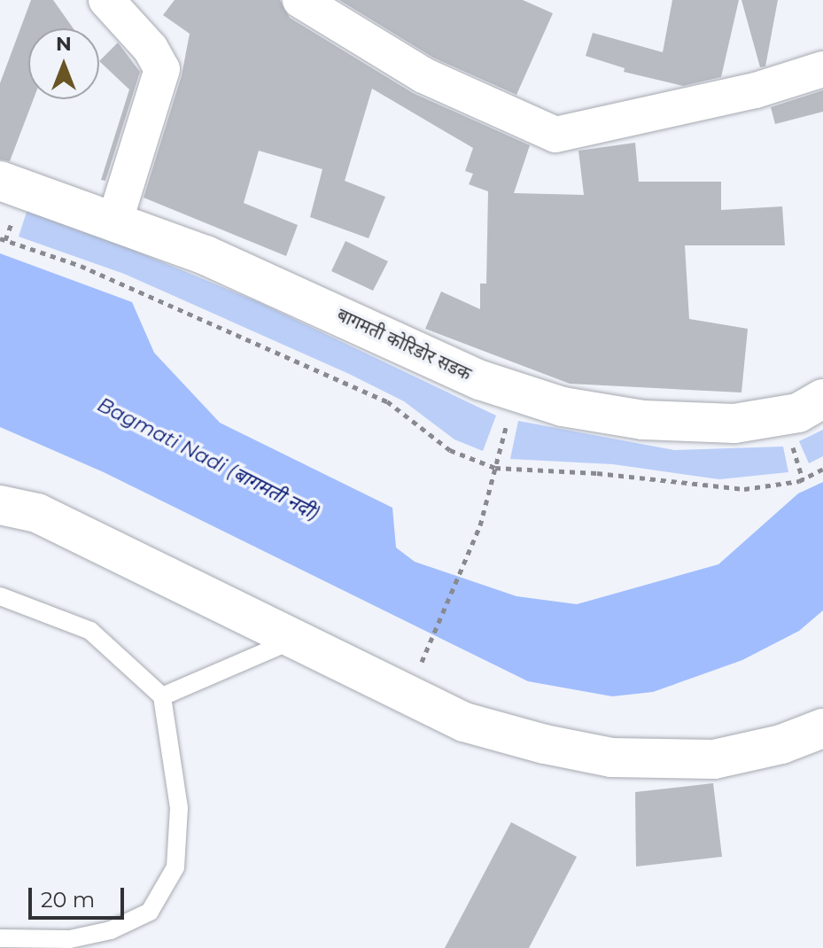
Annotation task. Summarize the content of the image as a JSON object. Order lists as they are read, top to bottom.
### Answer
{
  "streets": {
    "main road": ["बागमती कोरिडोर सडक"]
  },
  "water": ["Bagmati Nadi (बागमती नदी)"],
  "scale_bar": "20 m",
  "north": "top"
}
